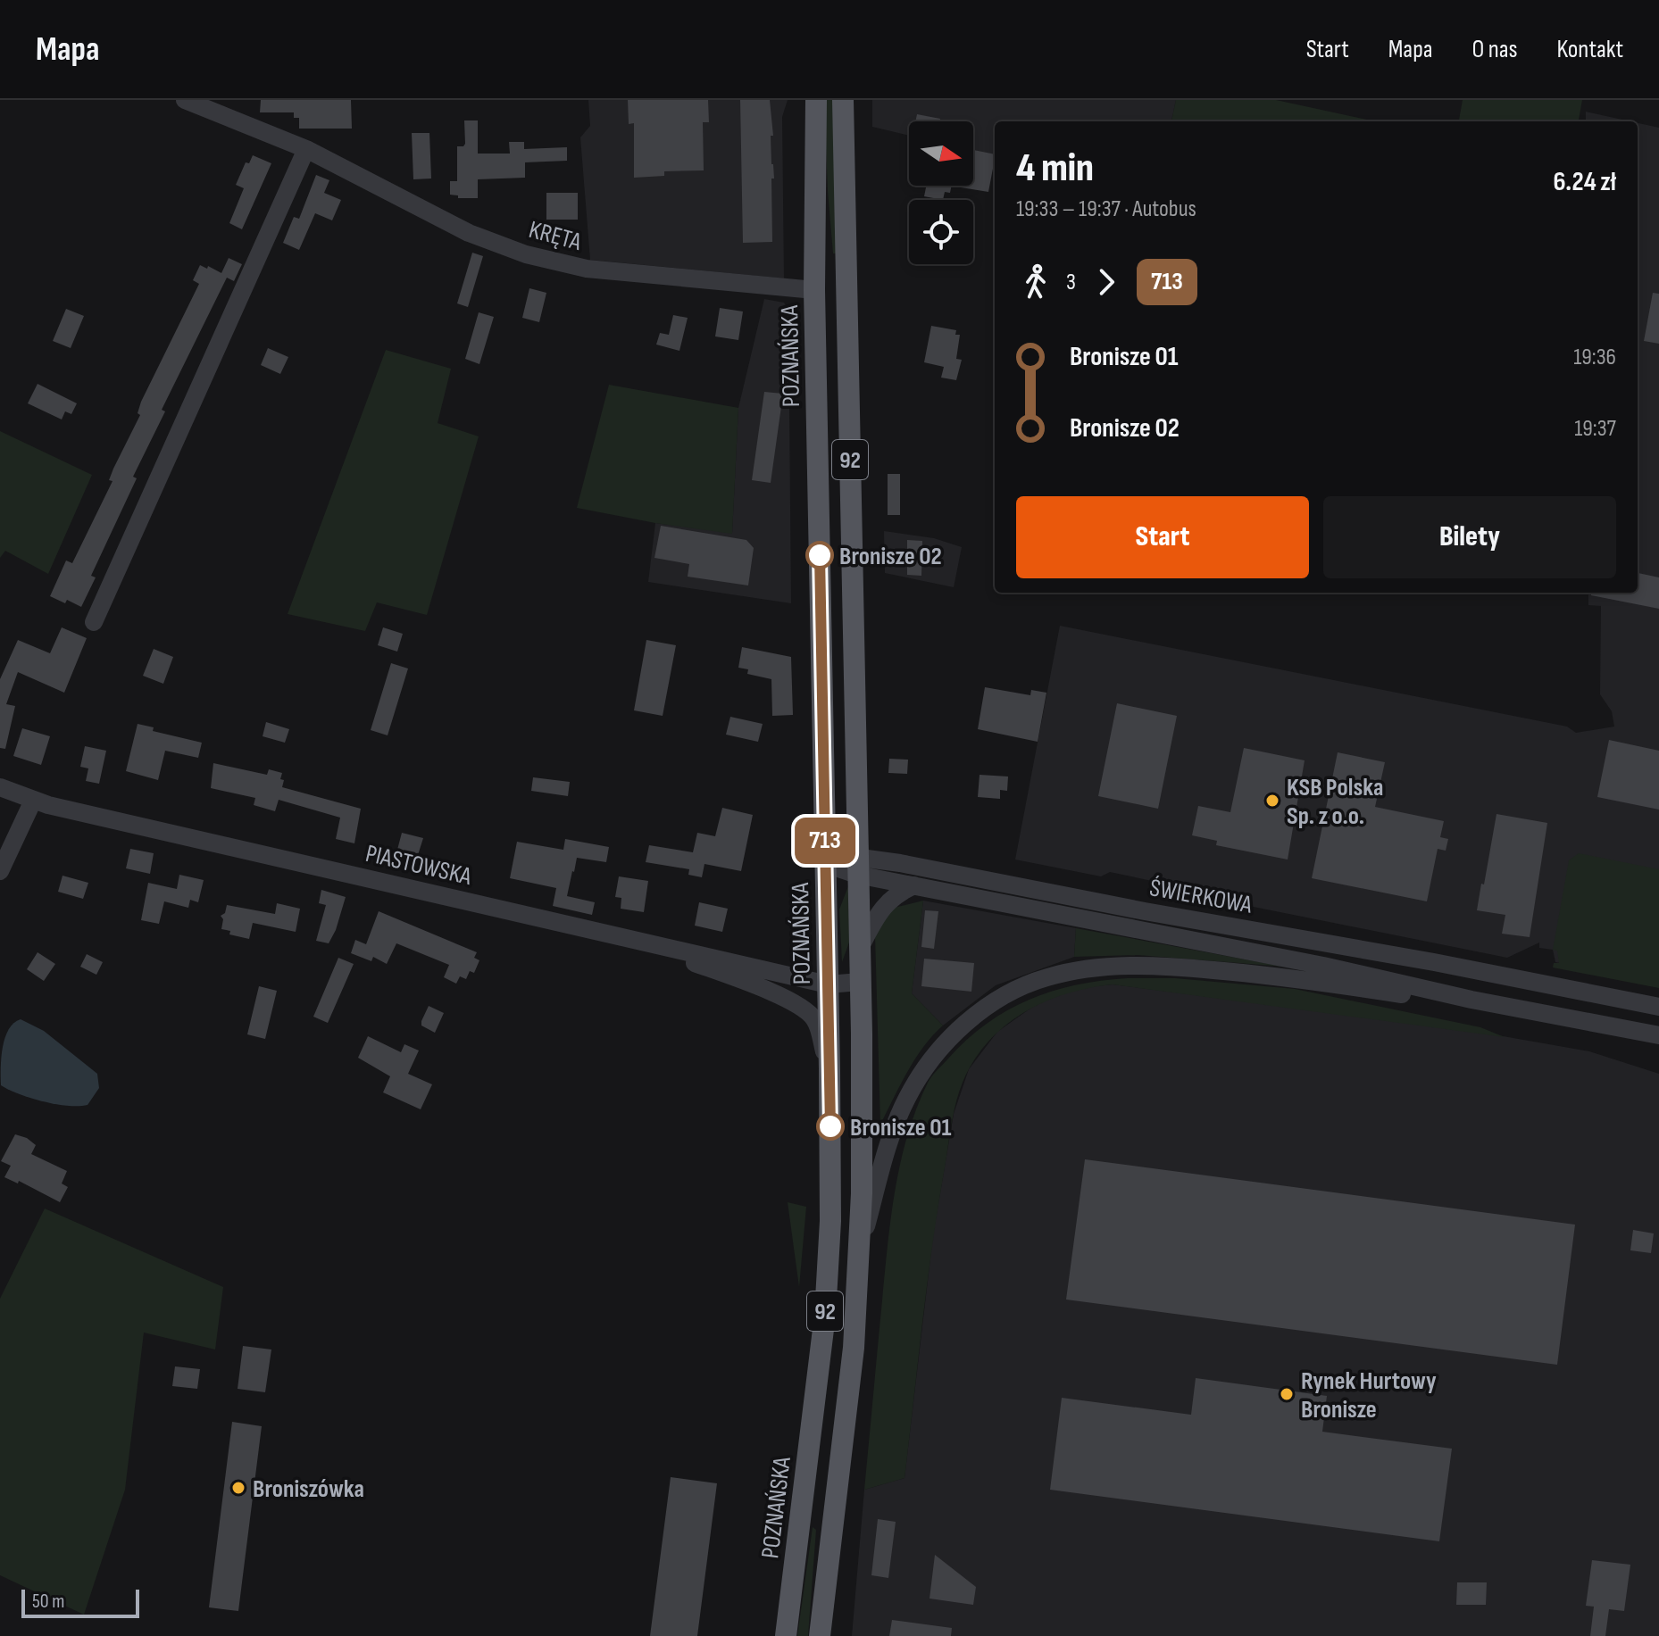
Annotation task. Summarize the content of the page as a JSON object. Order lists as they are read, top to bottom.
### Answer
{
  "streets": {
    "main road": ["POZNAŃSKA", "92"],
    "street": ["KRĘTA", "PIASTOWSKA", "ŚWIERKOWA"]
  },
  "crossings": [
    ["KRĘTA", "POZNAŃSKA"],
    ["POZNAŃSKA", "PIASTOWSKA"],
    ["POZNAŃSKA", "ŚWIERKOWA"],
    ["92", "PIASTOWSKA"],
    ["92", "ŚWIERKOWA"]
  ],
  "places": [
    "Bronisze 02",
    "KSB Polska Sp. z o.o.",
    "Bronisze 01",
    "Rynek Hurtowy Bronisze",
    "Broniszówka"
  ],
  "lines": ["bus line 713"],
  "scale_bar": "50 m",
  "north": "right",
  "page": {
    "header": "Mapa",
    "nav": [
      "Start",
      "Mapa",
      "O nas",
      "Kontakt"
    ],
    "on_map": "713",
    "heading": ["4 min", "19:33 – 19:37 · Autobus", "6.24 zł"],
    "legs": ["3", "713"],
    "list": [
      {
        "name": "Bronisze 01",
        "value": "19:36"
      },
      {
        "name": "Bronisze 02",
        "value": "19:37"
      }
    ],
    "buttons": ["Start", "Bilety"],
    "scale": "50 m"
  }
}
